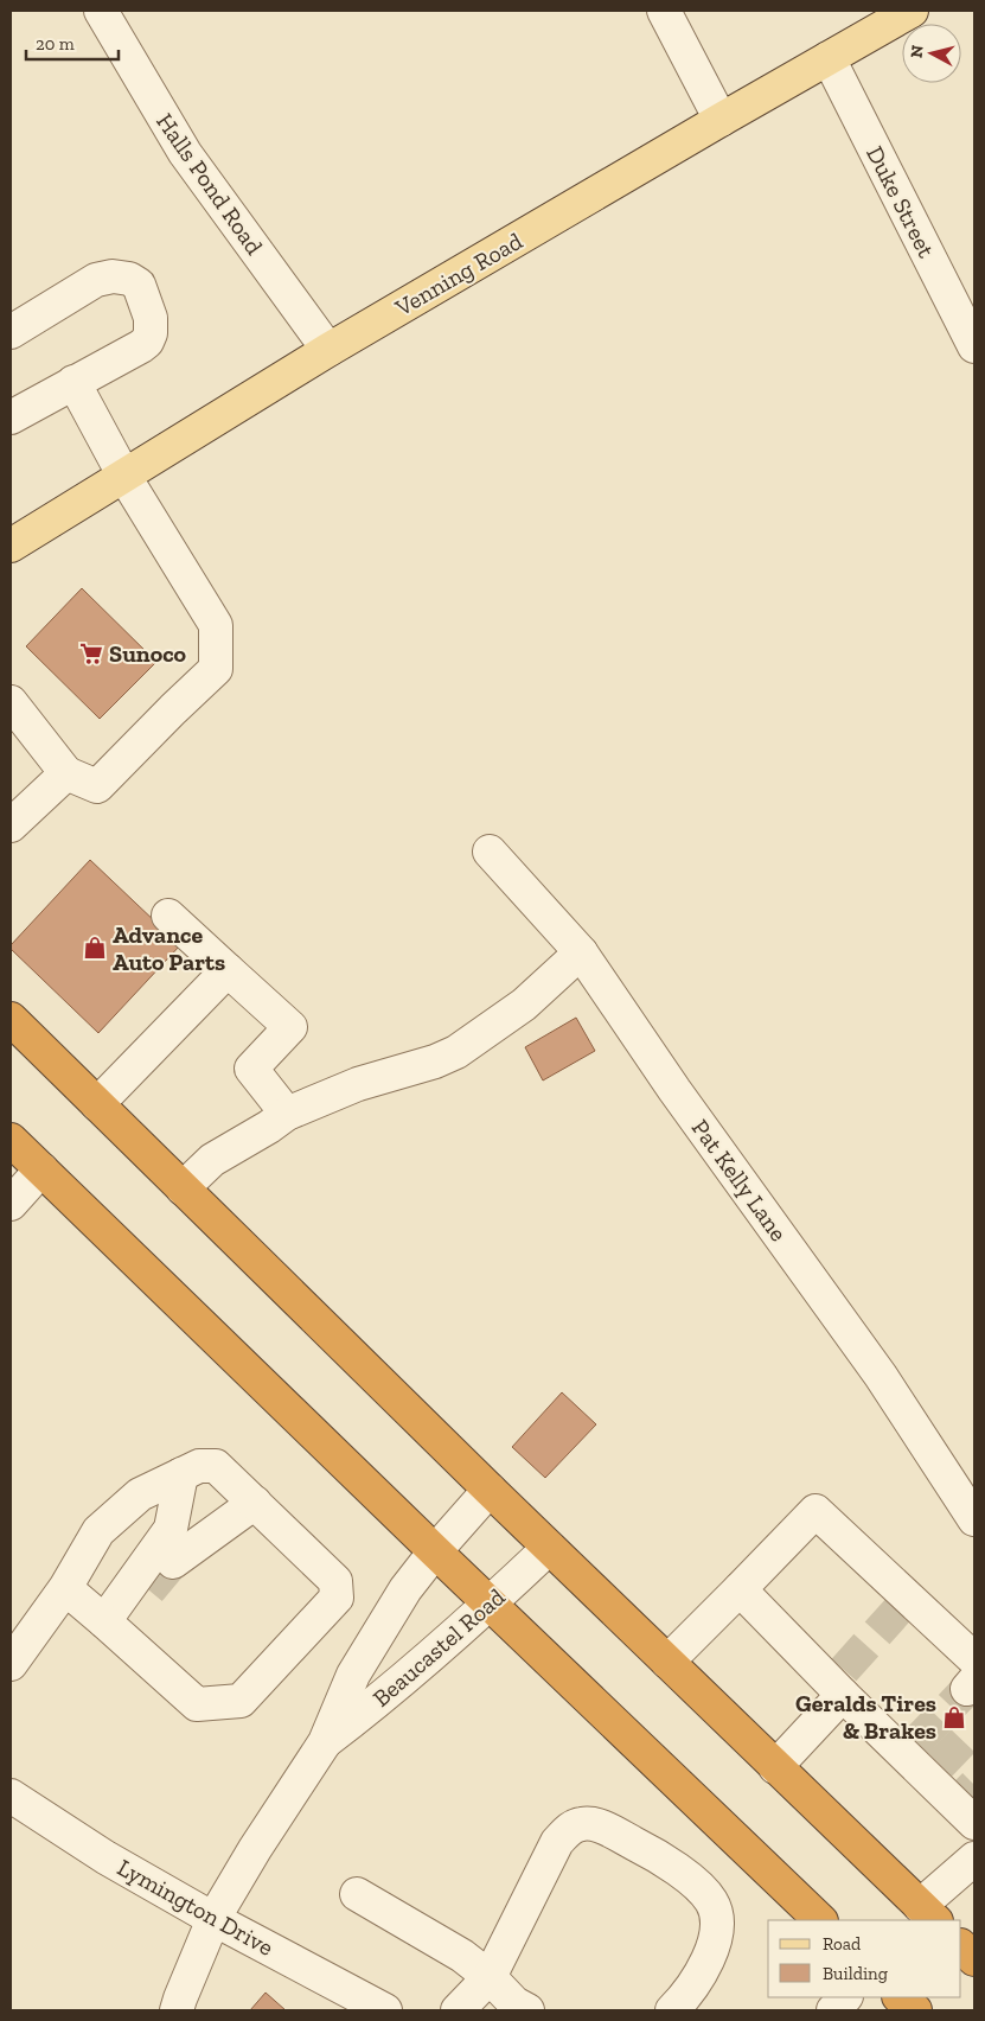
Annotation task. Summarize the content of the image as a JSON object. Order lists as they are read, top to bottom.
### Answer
{
  "streets": {
    "main road": ["Venning Road"],
    "street": [
      "Halls Pond Road",
      "Duke Street",
      "Pat Kelly Lane",
      "Beaucastel Road",
      "Lymington Drive"
    ]
  },
  "crossings": [
    ["Halls Pond Road", "Venning Road"],
    ["Duke Street", "Venning Road"],
    ["Beaucastel Road", "Lymington Drive"]
  ],
  "places": {
    "supermarket": ["Sunoco"],
    "shop": ["Advance Auto Parts", "Geralds Tires & Brakes"]
  },
  "legend": ["Road", "Building"],
  "scale_bar": "20 m",
  "north": "left"
}
